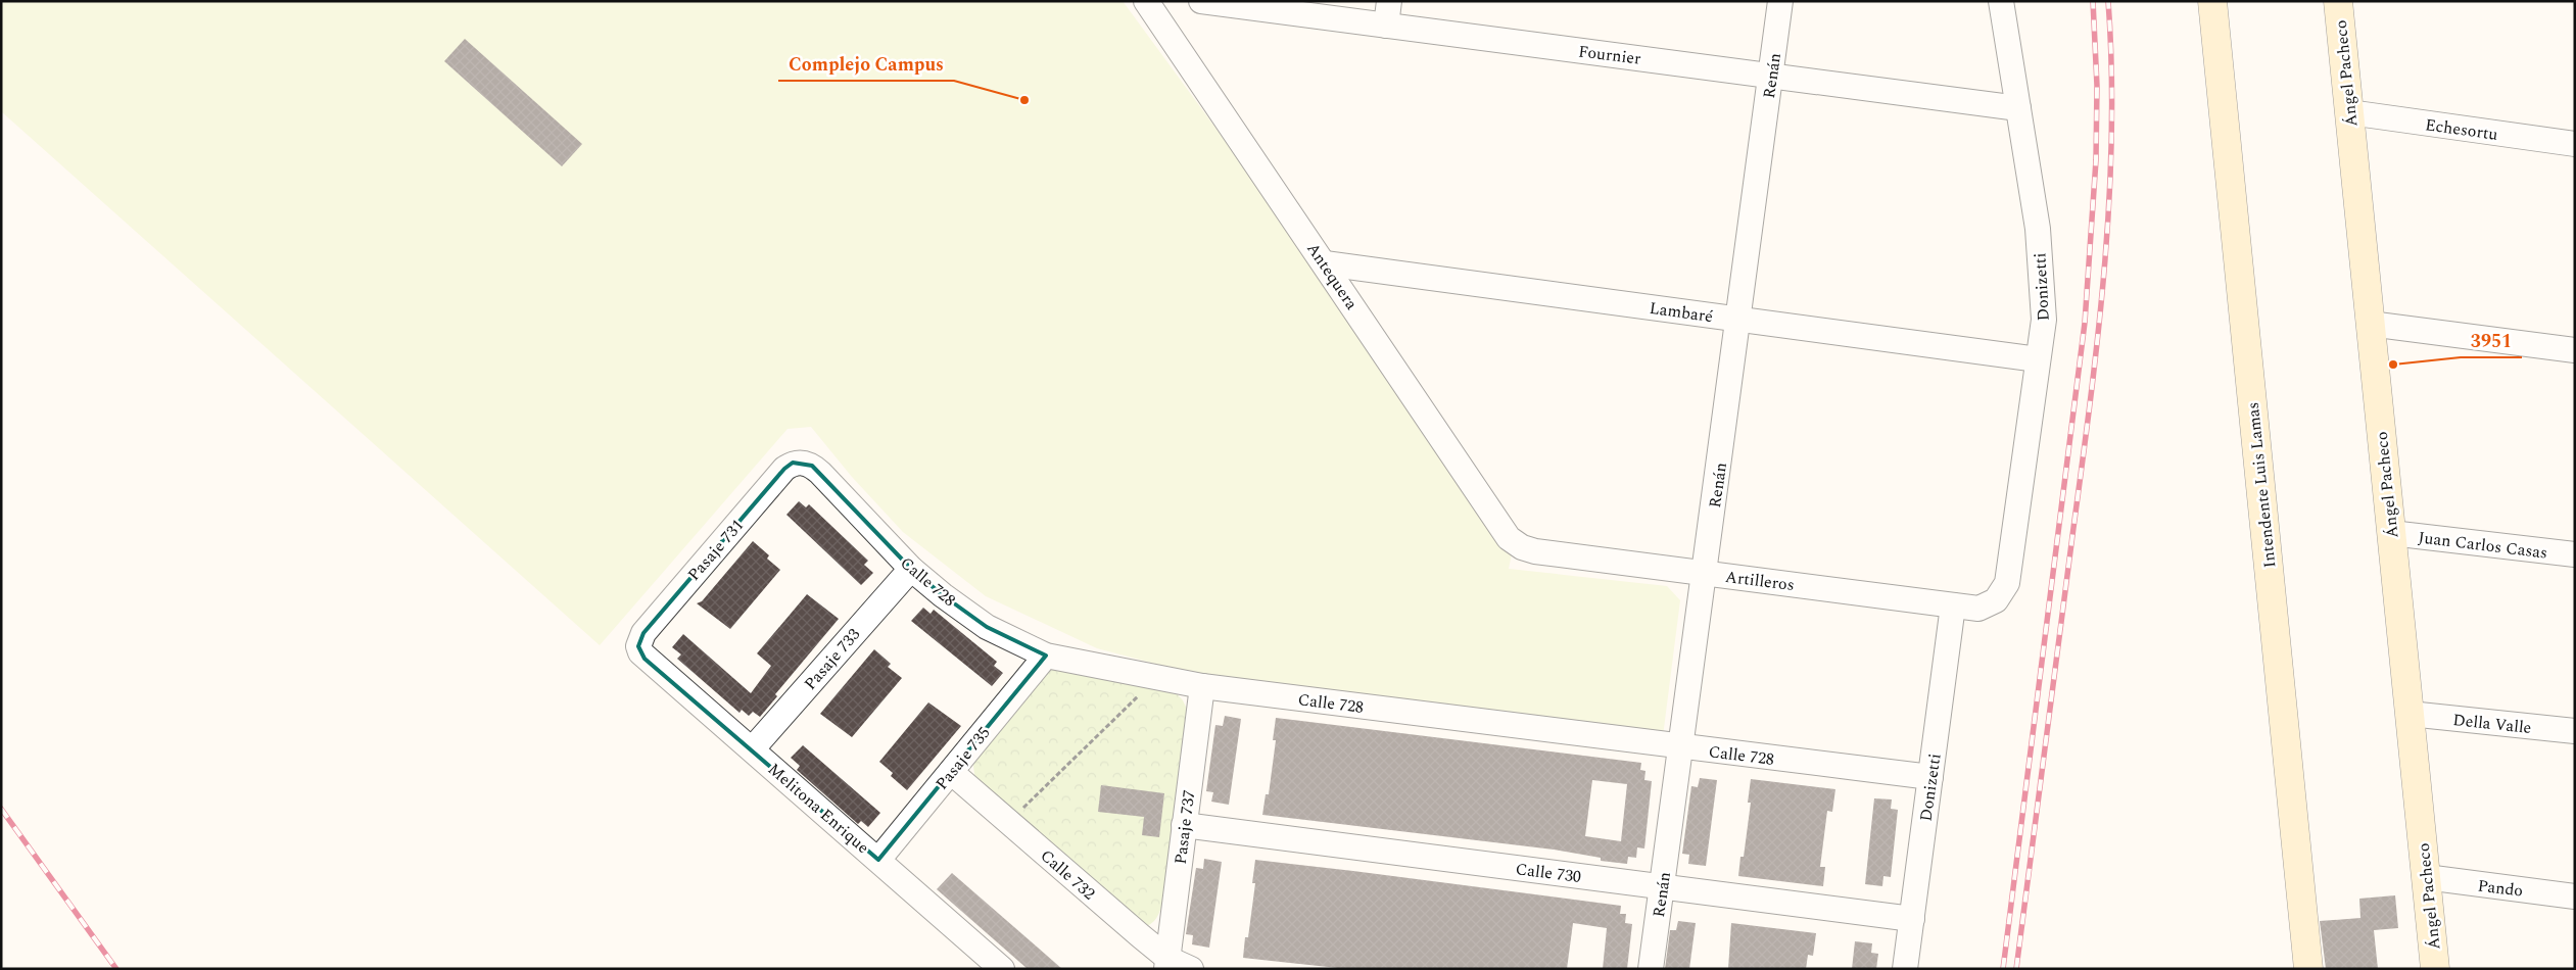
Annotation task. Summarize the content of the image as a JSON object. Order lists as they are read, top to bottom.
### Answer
{
  "streets": {
    "main road": ["Ángel Pacheco", "Intendente Luis Lamas"],
    "street": [
      "Fournier",
      "Renán",
      "Echesortu",
      "Antequera",
      "Donizetti",
      "Lambaré",
      "Juan Carlos Casas",
      "Pasaje 731",
      "Artilleros",
      "Calle 728",
      "Pasaje 733",
      "Della Valle",
      "Pasaje 735",
      "Melitona Enrique",
      "Pasaje 737",
      "Calle 730",
      "Calle 732",
      "Pando"
    ]
  },
  "crossings": [
    ["Fournier", "Renán"],
    ["Fournier", "Donizetti"],
    ["Ángel Pacheco", "Echesortu"],
    ["Ángel Pacheco", "Juan Carlos Casas"],
    ["Ángel Pacheco", "Della Valle"],
    ["Ángel Pacheco", "Pando"],
    ["Renán", "Lambaré"],
    ["Renán", "Artilleros"],
    ["Renán", "Calle 728"],
    ["Renán", "Calle 730"],
    ["Antequera", "Lambaré"],
    ["Antequera", "Artilleros"],
    ["Donizetti", "Lambaré"],
    ["Donizetti", "Artilleros"],
    ["Donizetti", "Calle 728"],
    ["Donizetti", "Calle 730"],
    ["Pasaje 731", "Calle 728"],
    ["Pasaje 731", "Melitona Enrique"],
    ["Calle 728", "Pasaje 733"],
    ["Calle 728", "Pasaje 735"],
    ["Calle 728", "Pasaje 737"],
    ["Pasaje 733", "Melitona Enrique"],
    ["Pasaje 735", "Melitona Enrique"],
    ["Pasaje 735", "Calle 732"],
    ["Pasaje 737", "Calle 730"],
    ["Pasaje 737", "Calle 732"]
  ],
  "places": ["Complejo Campus", "3951"]
}
